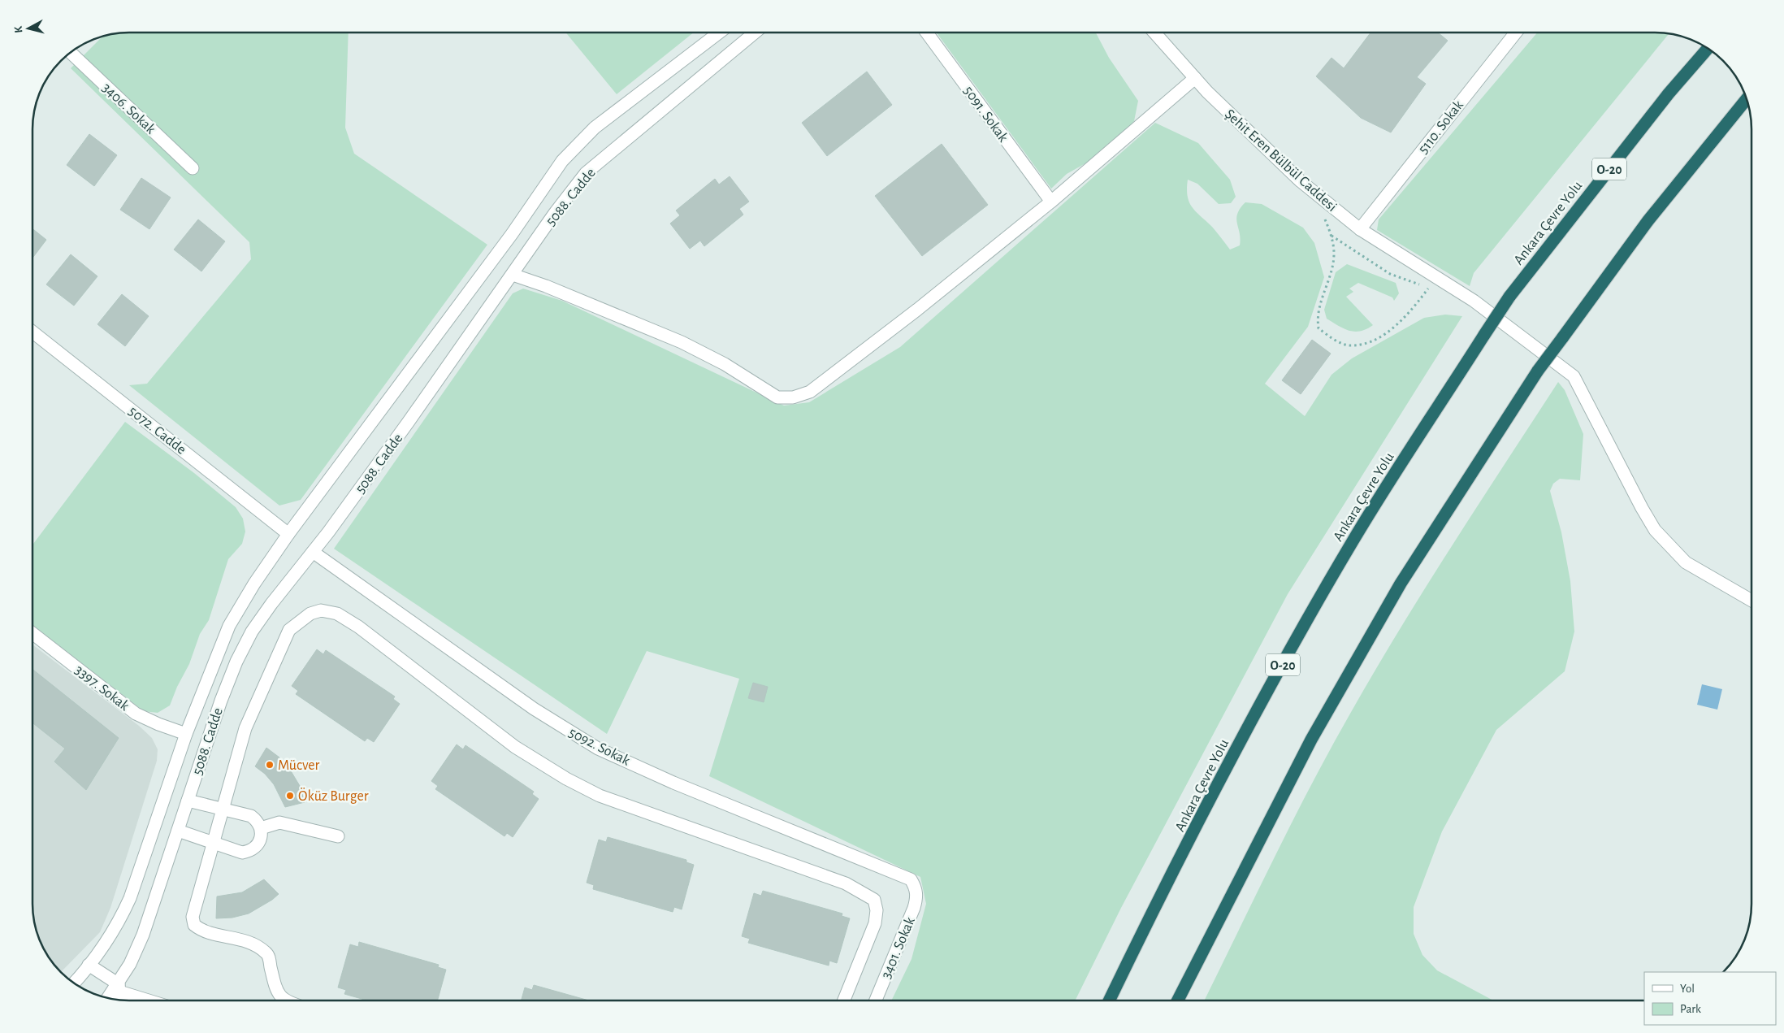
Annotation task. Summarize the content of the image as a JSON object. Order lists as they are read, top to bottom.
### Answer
{
  "streets": {
    "highway": ["O-20", "Ankara Çevre Yolu"],
    "street": [
      "3406. Sokak",
      "5091. Sokak",
      "5110. Sokak",
      "Şehit Eren Bülbül Caddesi",
      "5088. Cadde",
      "5072. Cadde",
      "3397. Sokak",
      "5092. Sokak",
      "3401. Sokak"
    ]
  },
  "crossings": [
    ["5110. Sokak", "Şehit Eren Bülbül Caddesi"],
    ["5088. Cadde", "5072. Cadde"],
    ["5088. Cadde", "3397. Sokak"],
    ["5088. Cadde", "5092. Sokak"],
    ["5092. Sokak", "3401. Sokak"]
  ],
  "places": ["Mücver", "Öküz Burger"],
  "legend": ["Yol", "Park"],
  "north": "left"
}
